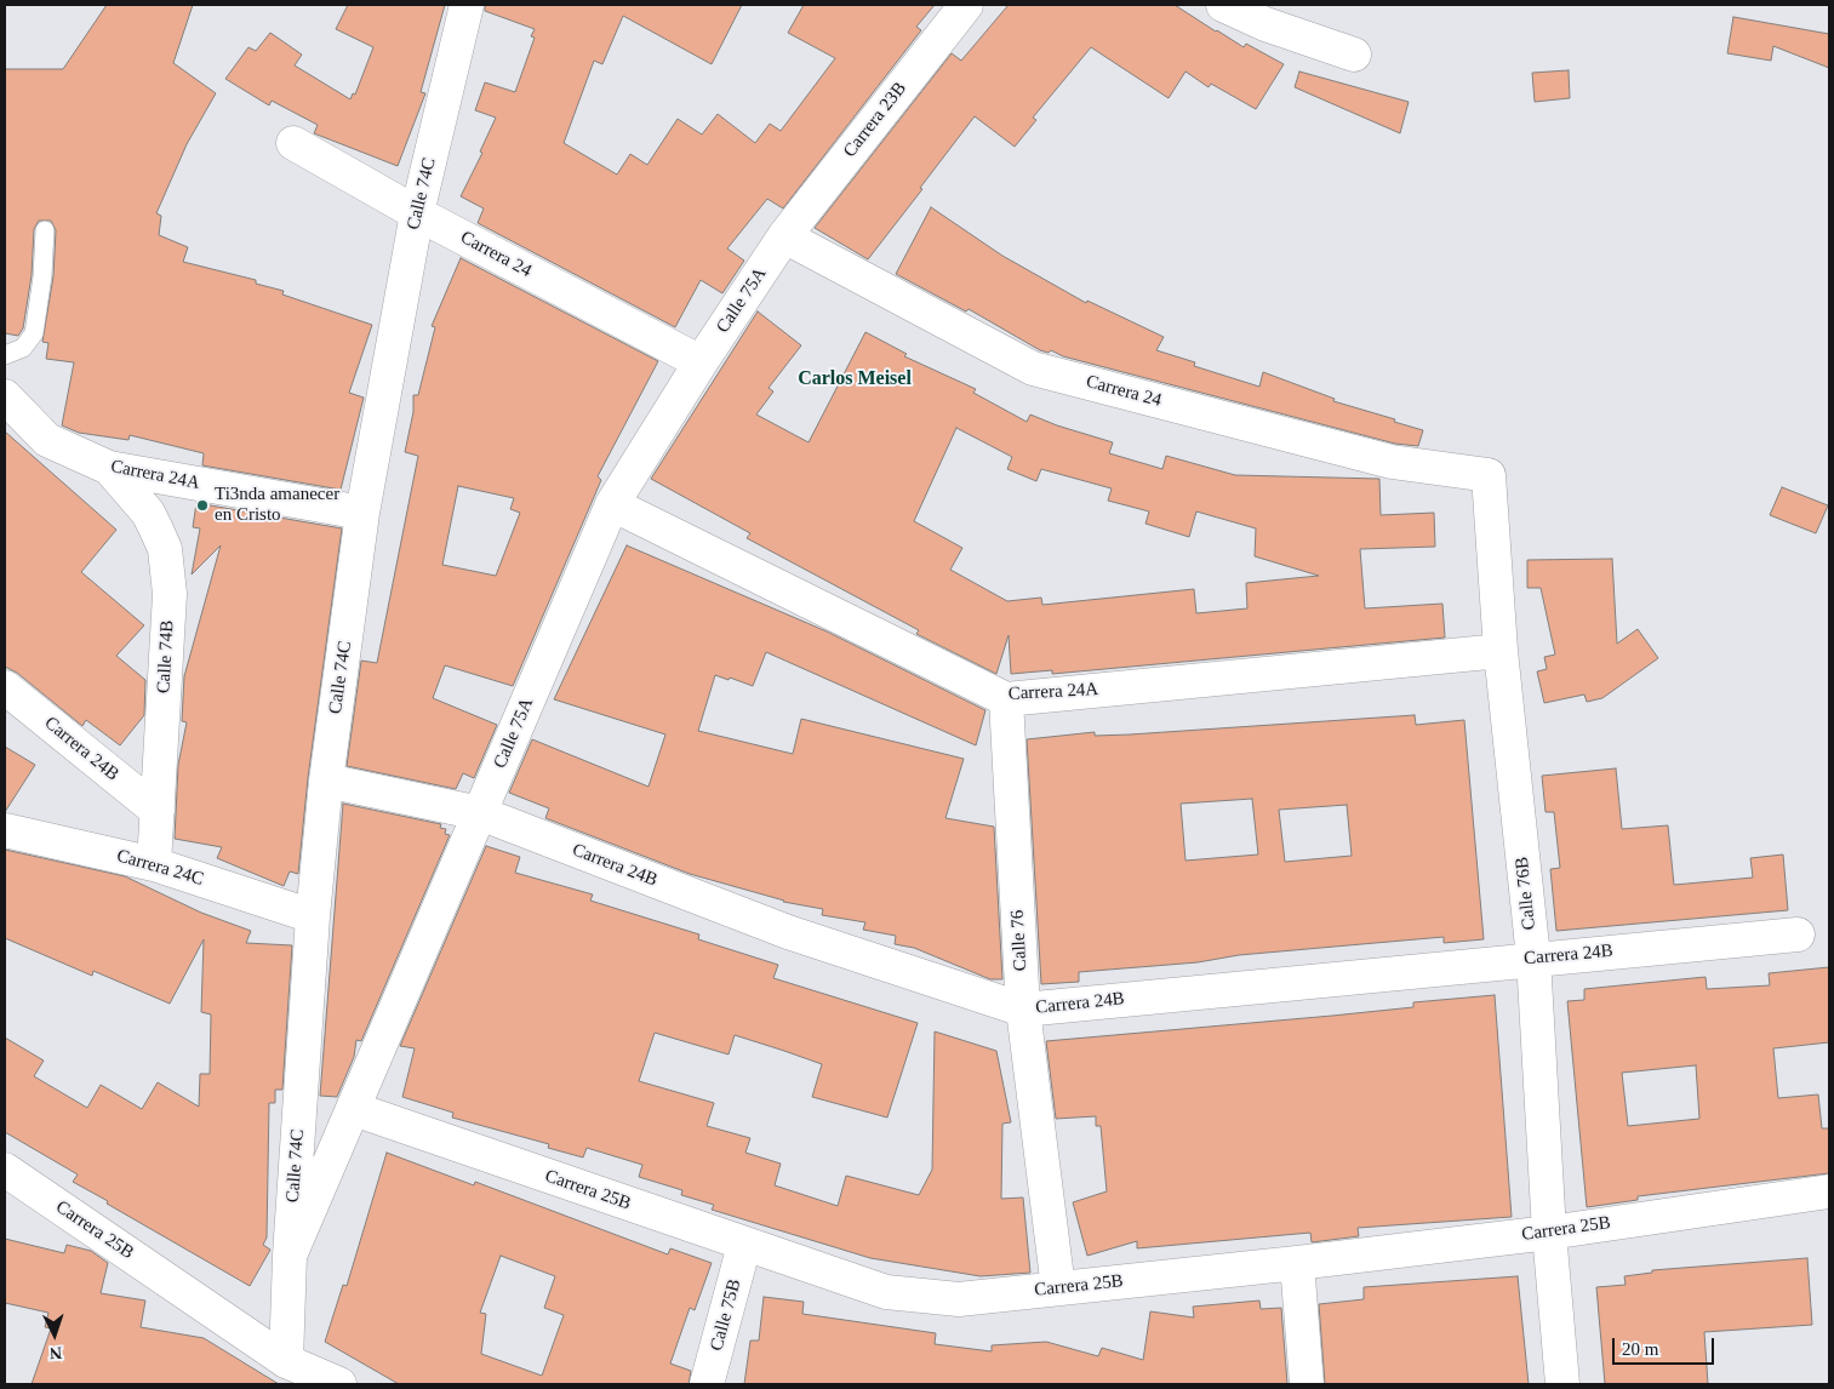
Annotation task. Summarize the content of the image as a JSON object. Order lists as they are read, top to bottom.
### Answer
{
  "streets": {
    "street": [
      "Carrera 23B",
      "Calle 74C",
      "Carrera 24",
      "Calle 75A",
      "Carrera 24A",
      "Calle 74B",
      "Carrera 24B",
      "Carrera 24C",
      "Calle 76B",
      "Calle 76",
      "Carrera 25B",
      "Calle 75B"
    ]
  },
  "crossings": [
    ["Carrera 23B", "Carrera 24"],
    ["Carrera 23B", "Calle 75A"],
    ["Calle 74C", "Carrera 24"],
    ["Calle 74C", "Calle 75A"],
    ["Calle 74C", "Carrera 24A"],
    ["Calle 74C", "Carrera 24B"],
    ["Calle 74C", "Carrera 24C"],
    ["Calle 74C", "Carrera 25B"],
    ["Carrera 24", "Calle 75A"],
    ["Carrera 24", "Calle 76B"],
    ["Calle 75A", "Carrera 24A"],
    ["Calle 75A", "Carrera 24B"],
    ["Calle 75A", "Carrera 25B"],
    ["Carrera 24A", "Calle 74B"],
    ["Carrera 24A", "Calle 76B"],
    ["Carrera 24A", "Calle 76"],
    ["Calle 74B", "Carrera 24B"],
    ["Calle 74B", "Carrera 24C"],
    ["Carrera 24B", "Calle 76B"],
    ["Carrera 24B", "Calle 76"],
    ["Calle 76B", "Carrera 25B"],
    ["Calle 76", "Carrera 25B"],
    ["Carrera 25B", "Calle 75B"]
  ],
  "districts": ["Carlos Meisel"],
  "places": ["Ti3nda amanecer en Cristo"],
  "scale_bar": "20 m",
  "north": "bottom"
}
